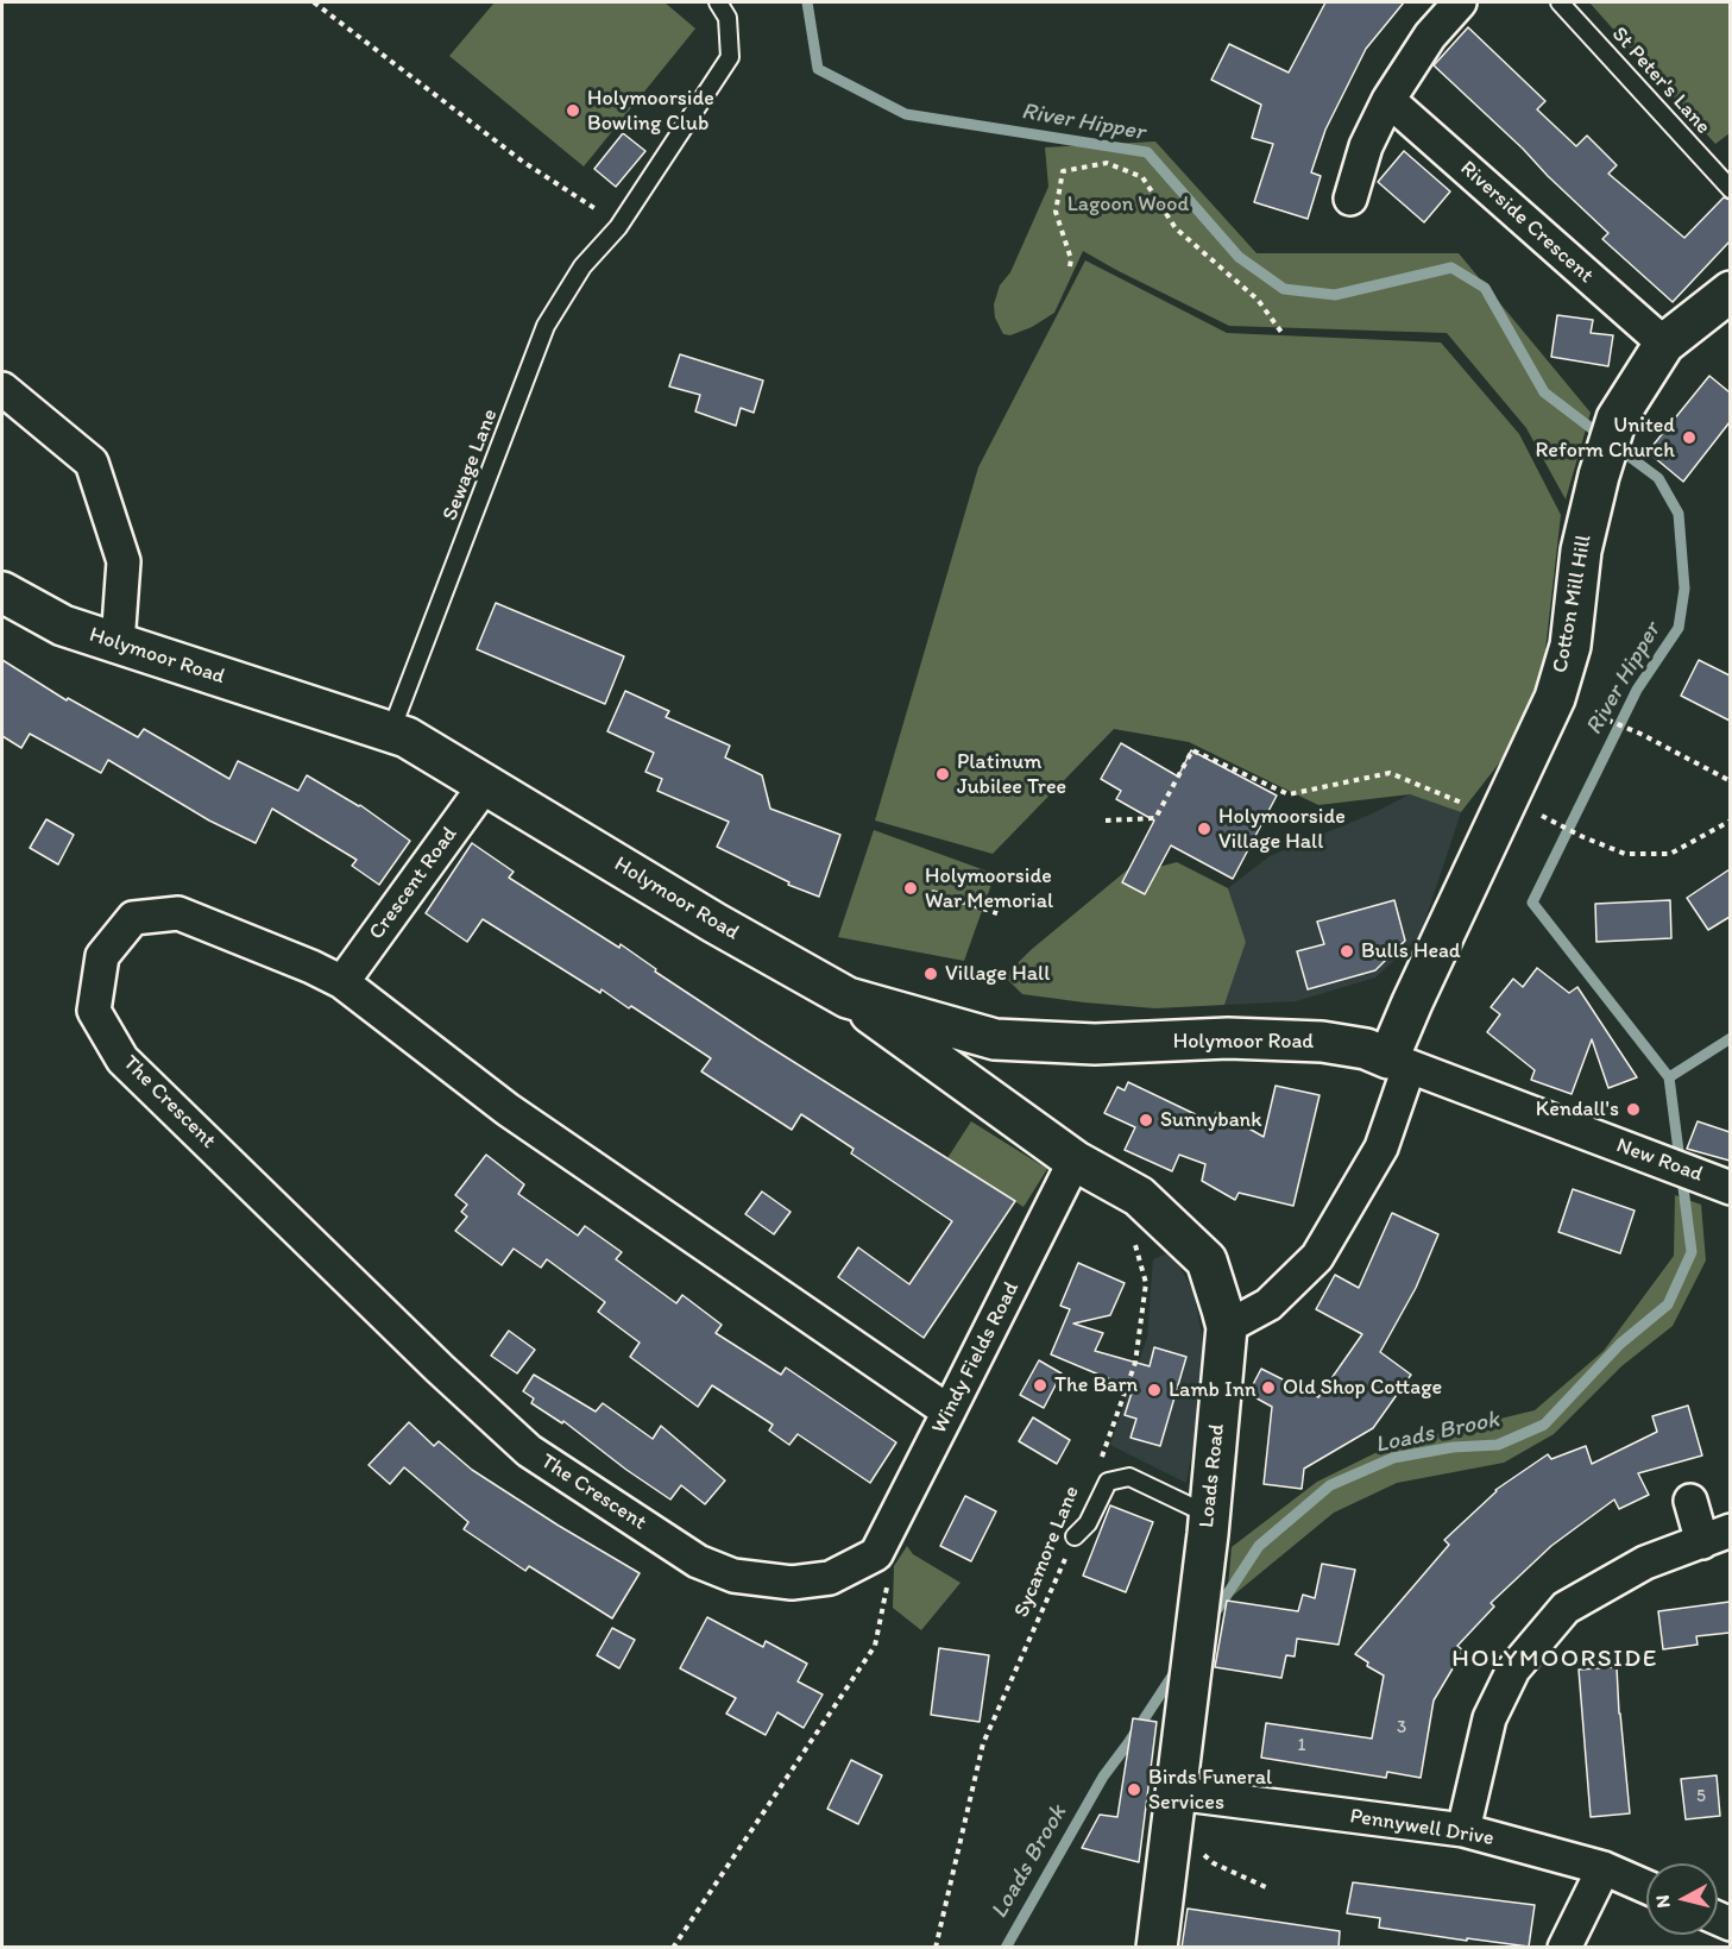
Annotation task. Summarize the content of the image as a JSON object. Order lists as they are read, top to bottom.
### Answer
{
  "streets": {
    "street": [
      "Riverside Crescent",
      "Cotton Mill Hill",
      "Holymoor Road",
      "Crescent Road",
      "The Crescent",
      "New Road",
      "Windy Fields Road",
      "Loads Road",
      "Pennywell Drive"
    ],
    "lane": ["St Peter's Lane", "Sewage Lane"],
    "path": ["Sycamore Lane"]
  },
  "crossings": [
    ["Riverside Crescent", "Cotton Mill Hill"],
    ["Sewage Lane", "Holymoor Road"],
    ["Cotton Mill Hill", "Holymoor Road"],
    ["Cotton Mill Hill", "New Road"],
    ["Holymoor Road", "Crescent Road"],
    ["Holymoor Road", "New Road"],
    ["Crescent Road", "The Crescent"],
    ["The Crescent", "Windy Fields Road"],
    ["Loads Road", "Pennywell Drive"]
  ],
  "districts": ["HOLYMOORSIDE"],
  "water": ["River Hipper", "Loads Brook"],
  "parks": ["Lagoon Wood"],
  "places": [
    "Holymoorside Bowling Club",
    "United Reform Church",
    "Platinum Jubilee Tree",
    "Holymoorside Village Hall",
    "Holymoorside War Memorial",
    "Bulls Head",
    "Village Hall",
    "Kendall's",
    "Sunnybank",
    "The Barn",
    "Old Shop Cottage",
    "Lamb Inn",
    "Birds Funeral Services"
  ],
  "house_numbers": ["3", "1", "5"],
  "north": "left"
}
